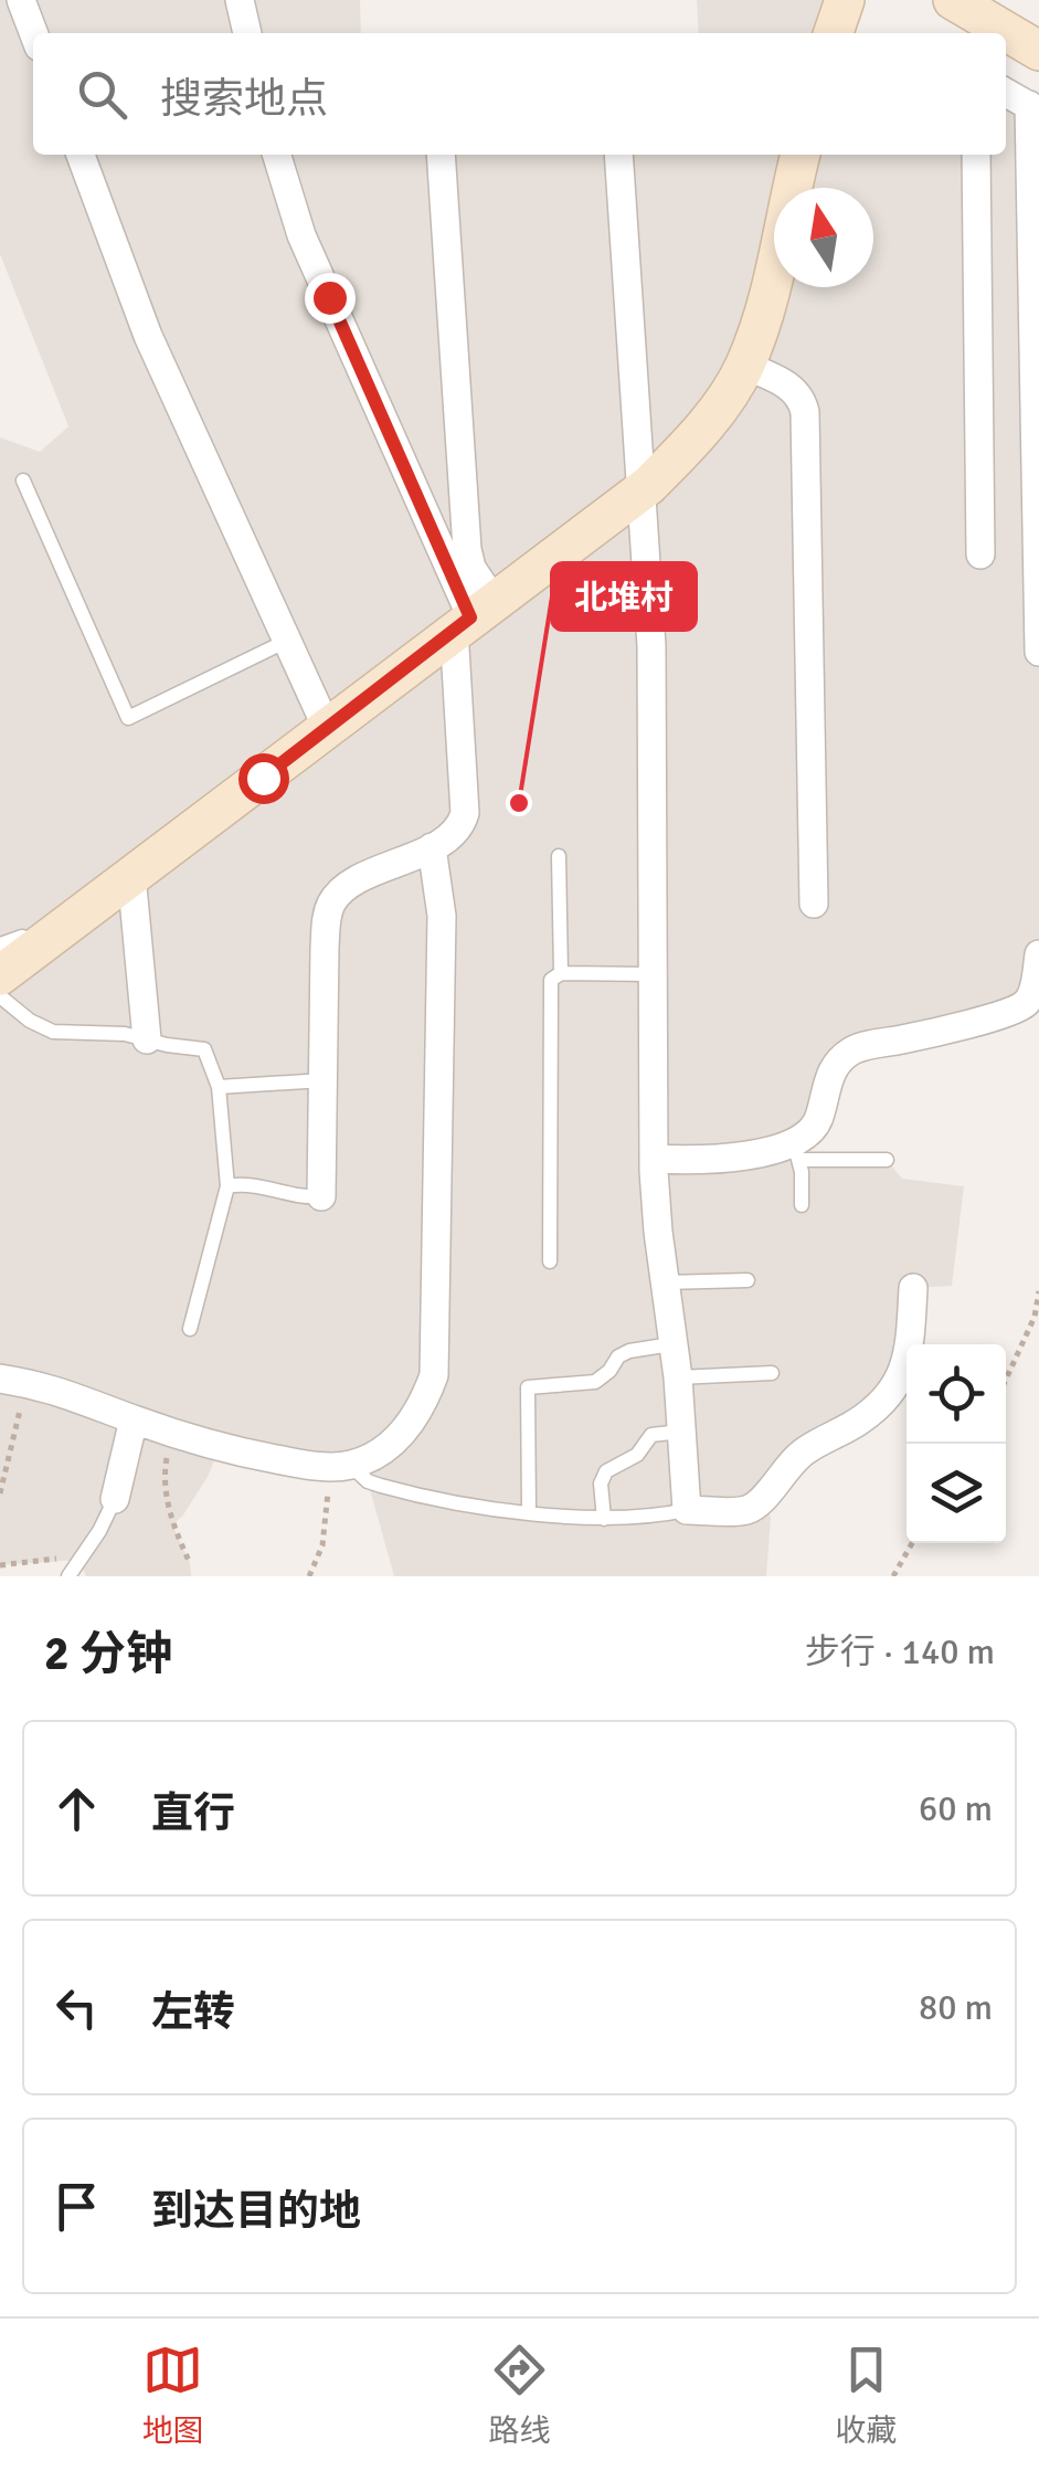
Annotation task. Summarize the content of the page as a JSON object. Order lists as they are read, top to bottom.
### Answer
{
  "places": ["北堆村"],
  "north": "top",
  "page": {
    "search": "搜索地点",
    "heading": ["2 分钟", "步行 · 140 m"],
    "list": [
      ["直行", "60 m"],
      ["左转", "80 m"],
      "到达目的地"
    ],
    "nav": ["地图", "路线", "收藏"]
  }
}
